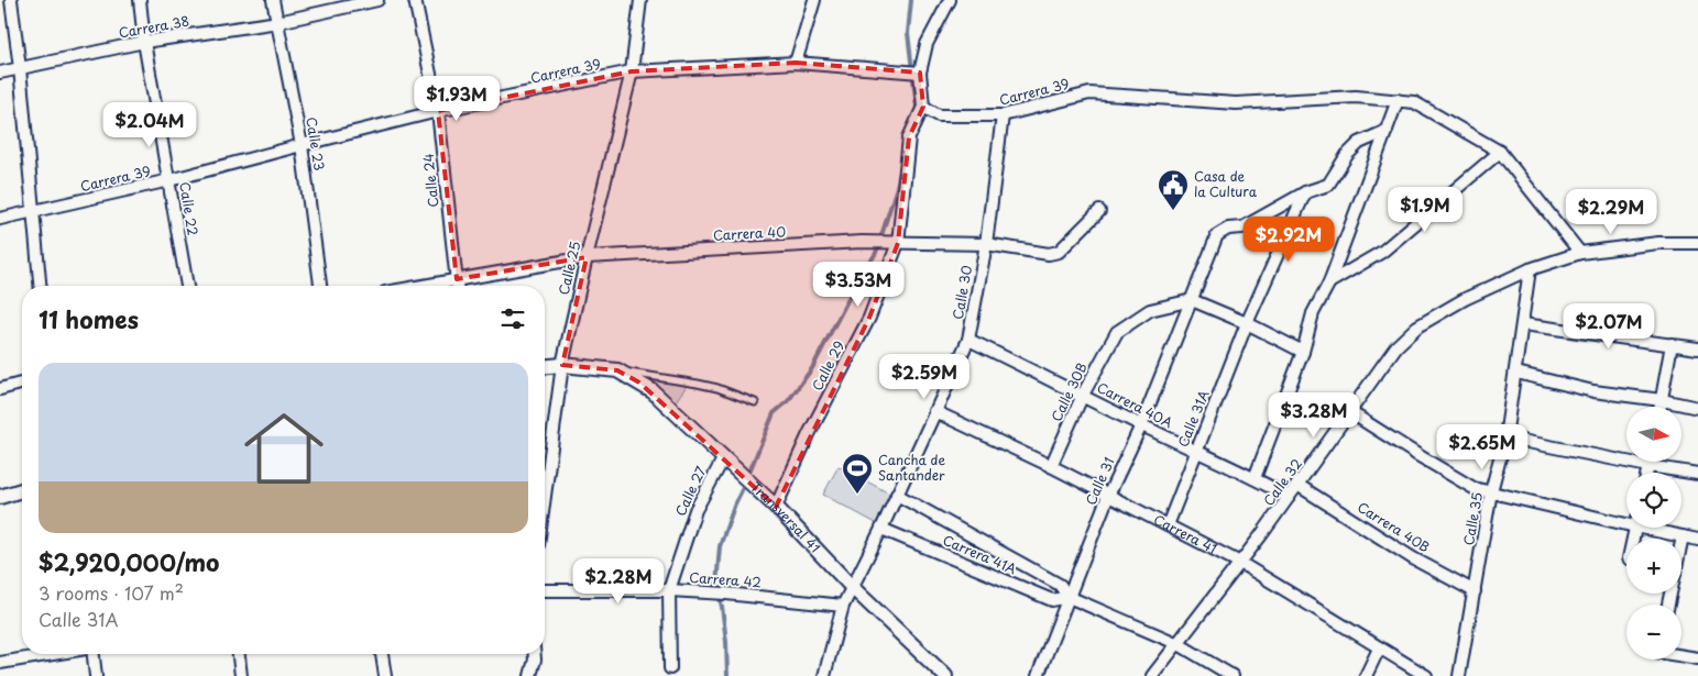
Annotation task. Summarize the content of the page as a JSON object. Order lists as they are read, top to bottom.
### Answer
{
  "streets": {
    "street": [
      "Carrera 38",
      "Carrera 39",
      "Calle 23",
      "Calle 24",
      "Calle 22",
      "Carrera 40",
      "Calle 25",
      "Calle 30",
      "Calle 29",
      "Calle 30B",
      "Carrera 40A",
      "Calle 31A",
      "Calle 31",
      "Calle 32",
      "Calle 27",
      "Transversal 41",
      "Calle 35",
      "Carrera 40B",
      "Carrera 41",
      "Carrera 41A",
      "Carrera 42"
    ]
  },
  "crossings": [
    ["Carrera 38", "Calle 23"],
    ["Carrera 38", "Calle 22"],
    ["Carrera 39", "Calle 23"],
    ["Carrera 39", "Calle 24"],
    ["Carrera 39", "Calle 22"],
    ["Carrera 39", "Calle 25"],
    ["Carrera 39", "Calle 30"],
    ["Carrera 39", "Calle 29"],
    ["Calle 24", "Carrera 40"],
    ["Carrera 40", "Calle 25"],
    ["Carrera 40", "Calle 30"],
    ["Carrera 40", "Calle 29"],
    ["Calle 30", "Carrera 40A"],
    ["Calle 30", "Transversal 41"],
    ["Calle 30", "Carrera 41"],
    ["Calle 30", "Carrera 41A"],
    ["Calle 30", "Carrera 42"],
    ["Calle 29", "Transversal 41"],
    ["Calle 30B", "Carrera 40A"],
    ["Calle 30B", "Calle 31"],
    ["Calle 30B", "Carrera 41"],
    ["Carrera 40A", "Calle 31A"],
    ["Carrera 40A", "Calle 31"],
    ["Carrera 40A", "Calle 32"],
    ["Calle 31A", "Calle 31"],
    ["Calle 31A", "Carrera 41"],
    ["Calle 31", "Carrera 41"],
    ["Calle 31", "Carrera 41A"],
    ["Calle 32", "Calle 35"],
    ["Calle 32", "Carrera 40B"],
    ["Calle 32", "Carrera 41"],
    ["Calle 32", "Carrera 41A"],
    ["Calle 27", "Transversal 41"],
    ["Calle 27", "Carrera 42"],
    ["Calle 35", "Carrera 40B"]
  ],
  "places": {
    "public building": ["Casa de la Cultura"],
    "sports": ["Cancha de Santander"]
  },
  "north": "right",
  "page": {
    "price": [
      "$1.93M",
      "$2.04M",
      "$1.9M",
      "$2.29M",
      "$2.92M",
      "$3.53M",
      "$2.07M",
      "$2.59M",
      "$3.28M",
      "$2.65M",
      "$2.28M"
    ],
    "heading": "11 homes",
    "list": [
      {
        "name": "$2,920,000/mo",
        "note": "3 rooms · 107 m² · Calle 31A"
      }
    ],
    "map_buttons": ["+", "−"]
  }
}
